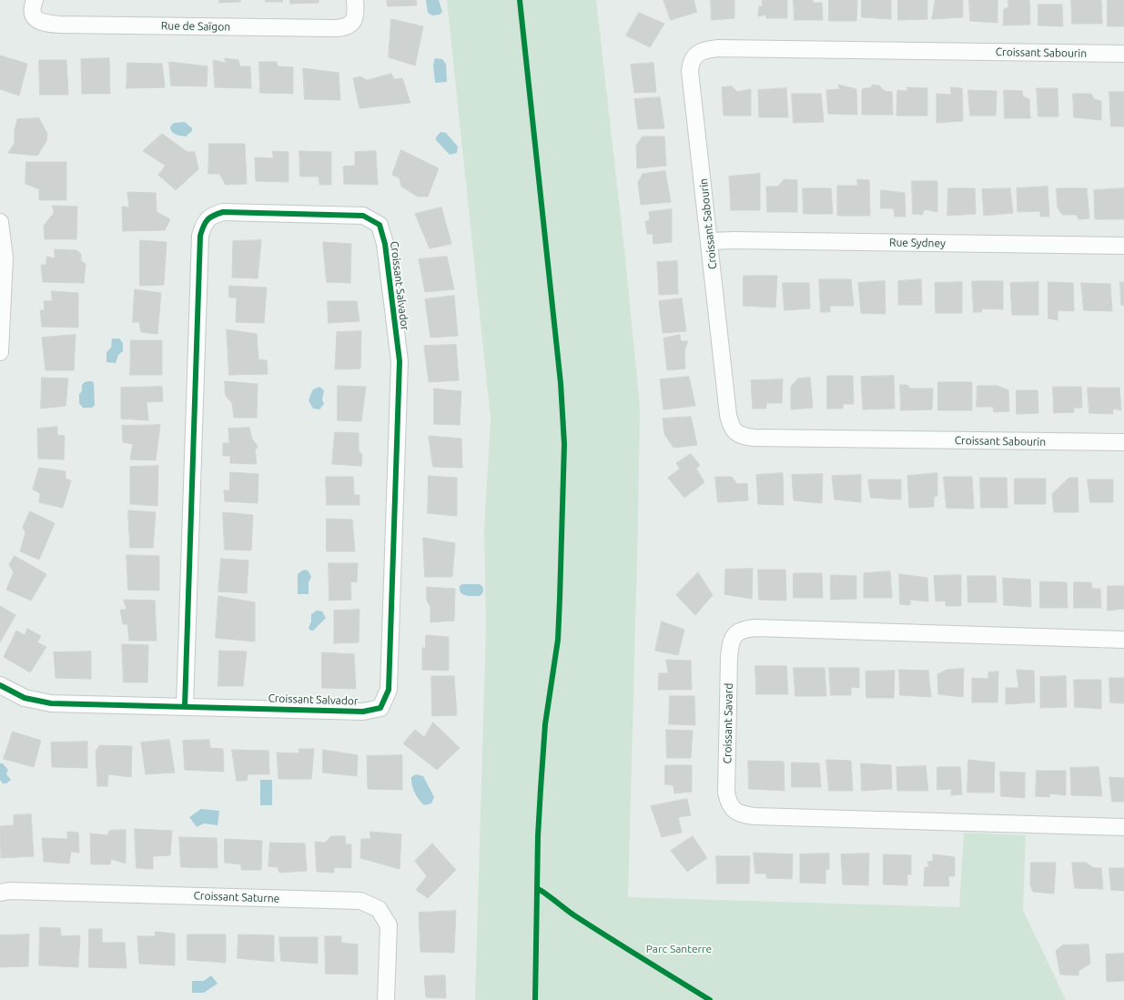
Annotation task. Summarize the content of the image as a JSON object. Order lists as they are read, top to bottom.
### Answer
{
  "streets": {
    "street": [
      "Rue de Saïgon",
      "Croissant Sabourin",
      "Rue Sydney",
      "Croissant Salvador",
      "Croissant Savard",
      "Croissant Saturne"
    ]
  },
  "crossings": [
    ["Croissant Sabourin", "Rue Sydney"]
  ],
  "parks": ["Parc Santerre"]
}
